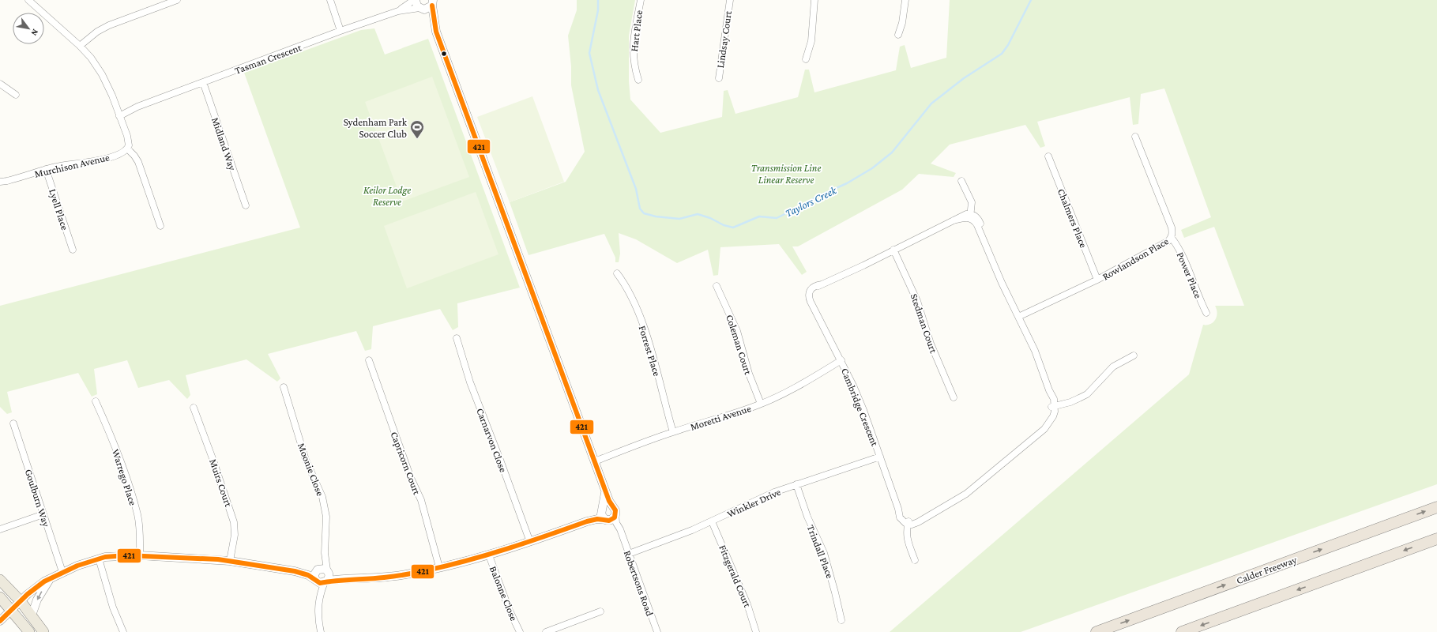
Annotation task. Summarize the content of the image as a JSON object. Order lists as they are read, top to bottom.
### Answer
{
  "streets": {
    "highway": ["Calder Freeway"],
    "street": [
      "Hart Place",
      "Lindsay Court",
      "Tasman Crescent",
      "Midland Way",
      "Murchison Avenue",
      "Lyell Place",
      "Chalmers Place",
      "Rowlandson Place",
      "Power Place",
      "Stedman Court",
      "Coleman Court",
      "Forrest Place",
      "Cambridge Crescent",
      "Moretti Avenue",
      "Carnarvon Close",
      "Capricorn Court",
      "Moonie Close",
      "Warrego Place",
      "Muirs Court",
      "Goulburn Way",
      "Winkler Drive",
      "Trindall Place",
      "Fitzgerald Court",
      "Robertsons Road",
      "Balonne Close"
    ]
  },
  "crossings": [
    ["Tasman Crescent", "Midland Way"],
    ["Murchison Avenue", "Lyell Place"],
    ["Chalmers Place", "Rowlandson Place"],
    ["Rowlandson Place", "Power Place"],
    ["Stedman Court", "Cambridge Crescent"],
    ["Coleman Court", "Moretti Avenue"],
    ["Forrest Place", "Moretti Avenue"],
    ["Cambridge Crescent", "Moretti Avenue"],
    ["Cambridge Crescent", "Winkler Drive"],
    ["Winkler Drive", "Trindall Place"],
    ["Winkler Drive", "Fitzgerald Court"],
    ["Winkler Drive", "Robertsons Road"]
  ],
  "water": ["Taylors Creek"],
  "parks": ["Transmission Line Linear Reserve", "Keilor Lodge Reserve"],
  "places": {
    "sports": ["Sydenham Park Soccer Club"]
  },
  "lines": ["transit line 421"],
  "north": "bottom right"
}
